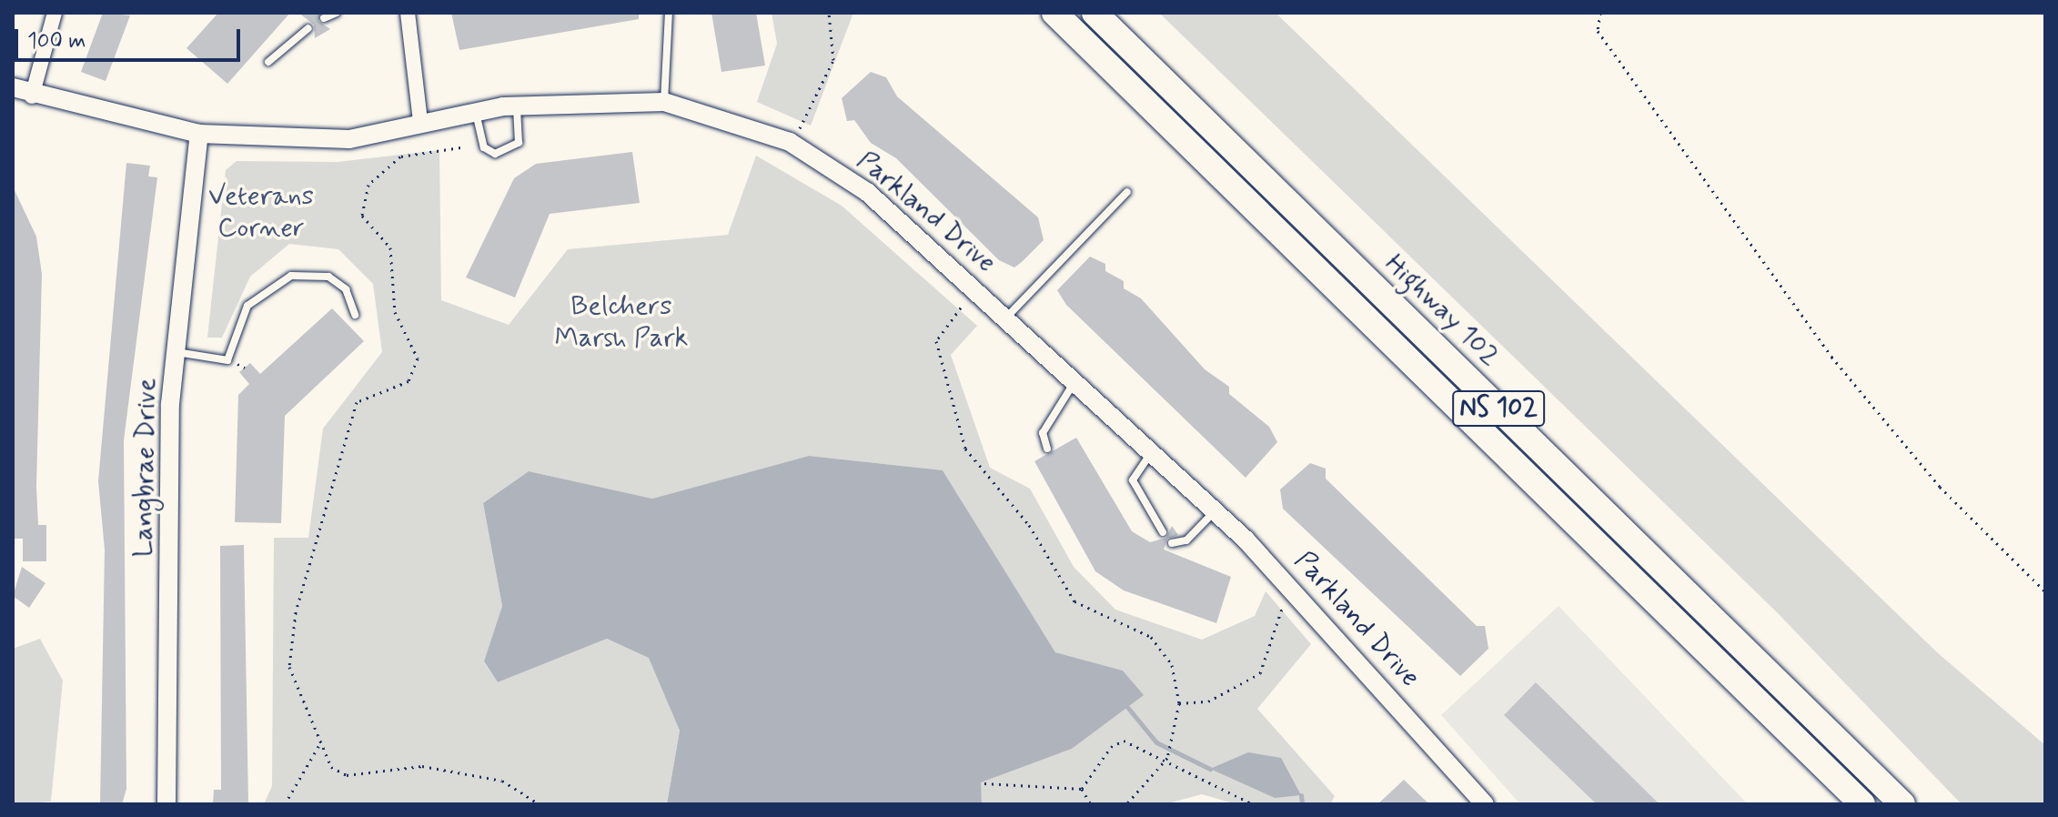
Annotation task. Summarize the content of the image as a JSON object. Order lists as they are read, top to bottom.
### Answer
{
  "streets": {
    "highway": ["Highway 102", "NS 102"],
    "street": ["Parkland Drive", "Langbrae Drive"]
  },
  "crossings": [
    ["Parkland Drive", "Langbrae Drive"]
  ],
  "parks": ["Veterans Corner", "Belchers Marsh Park"],
  "scale_bar": "100 m"
}
